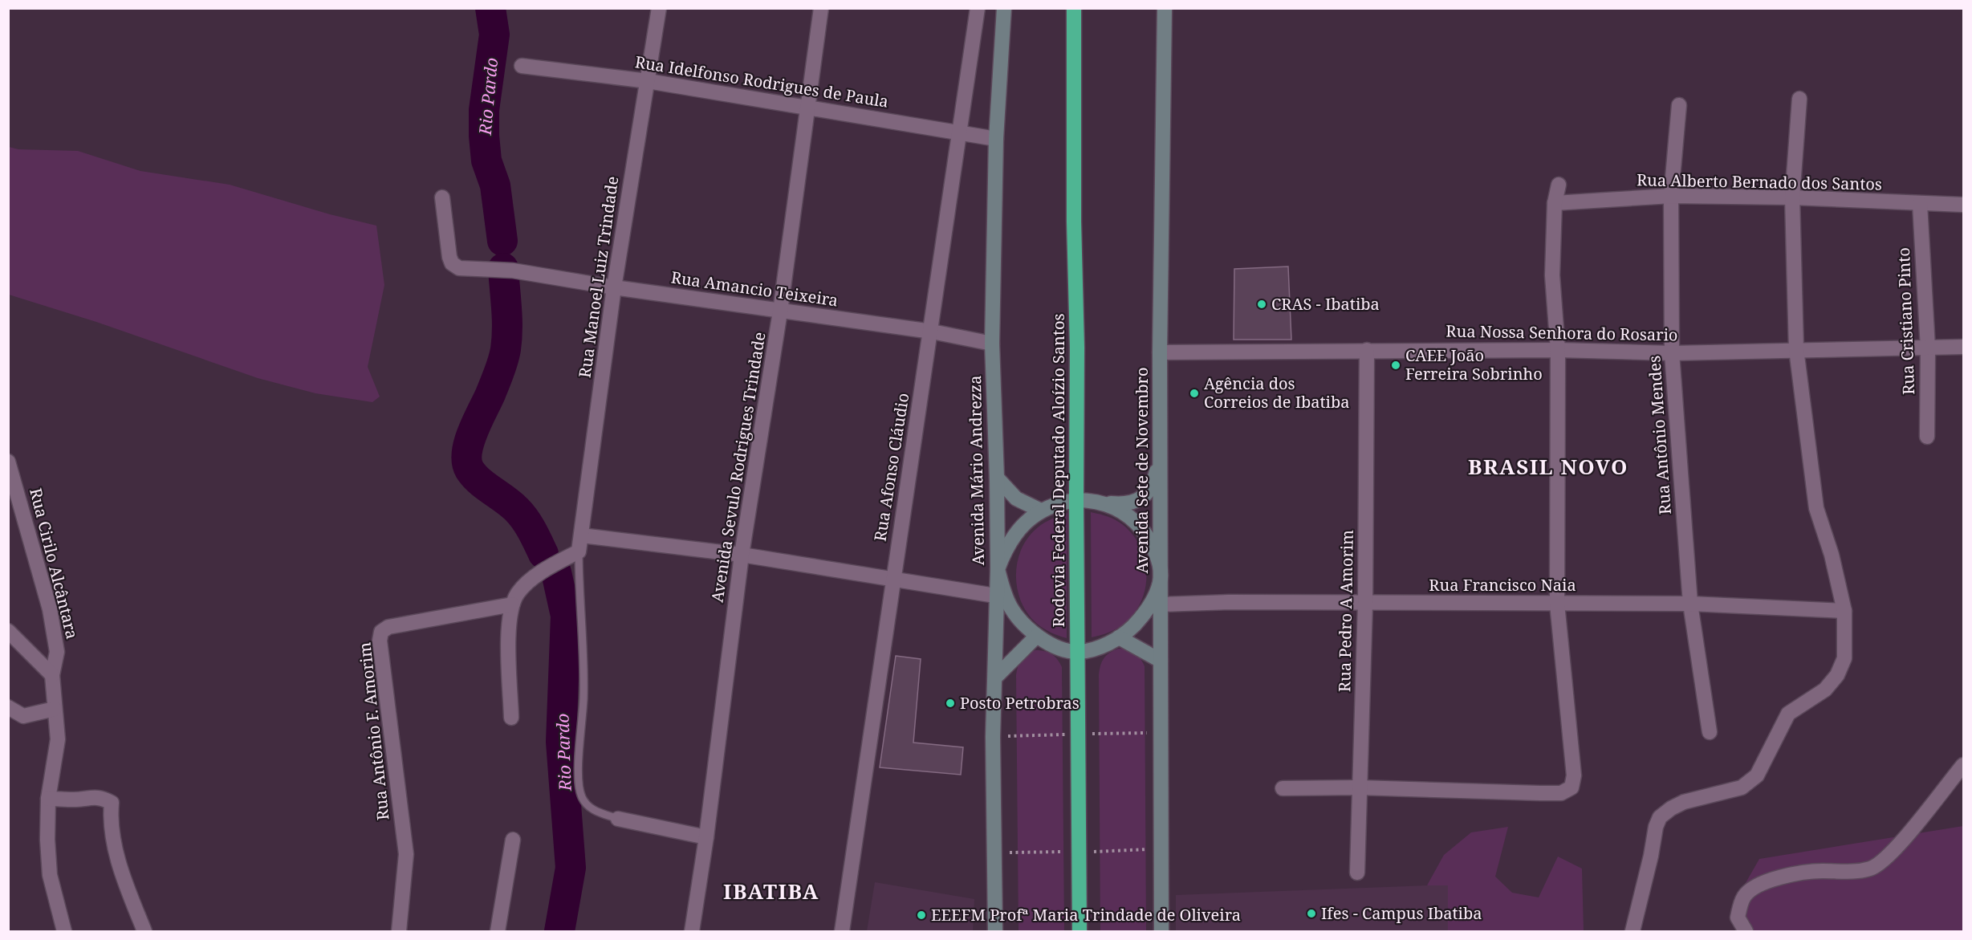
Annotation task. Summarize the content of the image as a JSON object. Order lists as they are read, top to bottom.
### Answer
{
  "streets": {
    "highway": ["Rodovia Federal Deputado Aloízio Santos"],
    "street": [
      "Rua Idelfonso Rodrigues de Paula",
      "Rua Alberto Bernado dos Santos",
      "Rua Manoel Luiz Trindade",
      "Rua Amancio Teixeira",
      "Rua Cristiano Pinto",
      "Rua Nossa Senhora do Rosario",
      "Rua Antônio Mendes",
      "Avenida Sevulo Rodrigues Trindade",
      "Rua Afonso Cláudio",
      "Avenida Mário Andrezza",
      "Avenida Sete de Novembro",
      "Rua Cirilo Alcântara",
      "Rua Francisco Naia",
      "Rua Pedro A Amorim",
      "Rua Antônio F. Amorim"
    ]
  },
  "crossings": [
    ["Rua Idelfonso Rodrigues de Paula", "Rua Manoel Luiz Trindade"],
    ["Rua Idelfonso Rodrigues de Paula", "Avenida Sevulo Rodrigues Trindade"],
    ["Rua Idelfonso Rodrigues de Paula", "Rua Afonso Cláudio"],
    ["Rua Idelfonso Rodrigues de Paula", "Avenida Mário Andrezza"],
    ["Rua Alberto Bernado dos Santos", "Rua Cristiano Pinto"],
    ["Rua Alberto Bernado dos Santos", "Rua Antônio Mendes"],
    ["Rua Manoel Luiz Trindade", "Rua Amancio Teixeira"],
    ["Rua Amancio Teixeira", "Avenida Sevulo Rodrigues Trindade"],
    ["Rua Amancio Teixeira", "Rua Afonso Cláudio"],
    ["Rua Amancio Teixeira", "Avenida Mário Andrezza"],
    ["Rua Cristiano Pinto", "Rua Nossa Senhora do Rosario"],
    ["Rua Nossa Senhora do Rosario", "Rua Antônio Mendes"],
    ["Rua Nossa Senhora do Rosario", "Avenida Sete de Novembro"],
    ["Rua Nossa Senhora do Rosario", "Rua Pedro A Amorim"],
    ["Rua Antônio Mendes", "Rua Francisco Naia"],
    ["Avenida Sete de Novembro", "Rua Francisco Naia"],
    ["Rua Francisco Naia", "Rua Pedro A Amorim"]
  ],
  "districts": ["BRASIL NOVO", "IBATIBA"],
  "water": ["Rio Pardo"],
  "places": [
    "CRAS - Ibatiba",
    "CAEE João Ferreira Sobrinho",
    "Agência dos Correios de Ibatiba",
    "Posto Petrobras",
    "Ifes - Campus Ibatiba",
    "EEEFM Profª Maria Trindade de Oliveira"
  ]
}
